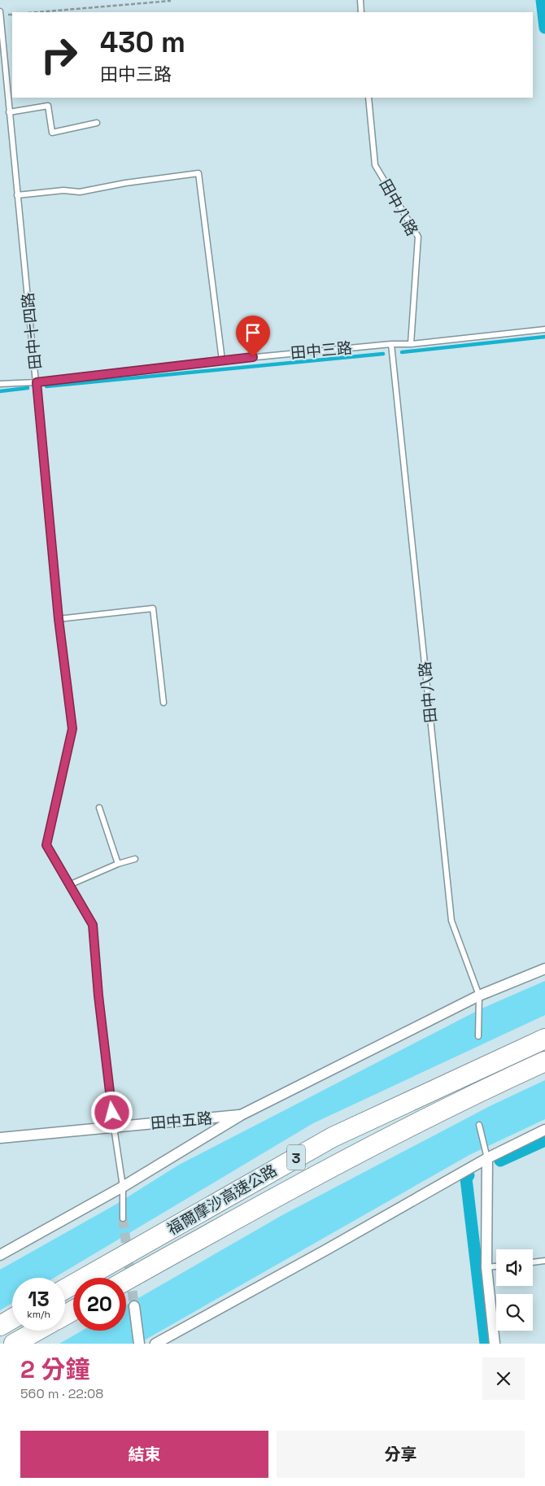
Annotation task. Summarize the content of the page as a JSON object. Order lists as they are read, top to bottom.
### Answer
{
  "streets": {
    "highway": ["3", "福爾摩沙高速公路"],
    "street": ["田中五路"],
    "lane": ["田中八路", "田中十四路", "田中三路"]
  },
  "crossings": [
    ["田中八路", "田中三路"],
    ["田中十四路", "田中三路"],
    ["田中十四路", "田中五路"]
  ],
  "page": {
    "turn": ["430 m", "田中三路"],
    "speed": "13 km/h",
    "limit": "20",
    "heading": ["2 分鐘", "560 m · 22:08"],
    "buttons": ["結束", "分享"]
  }
}
